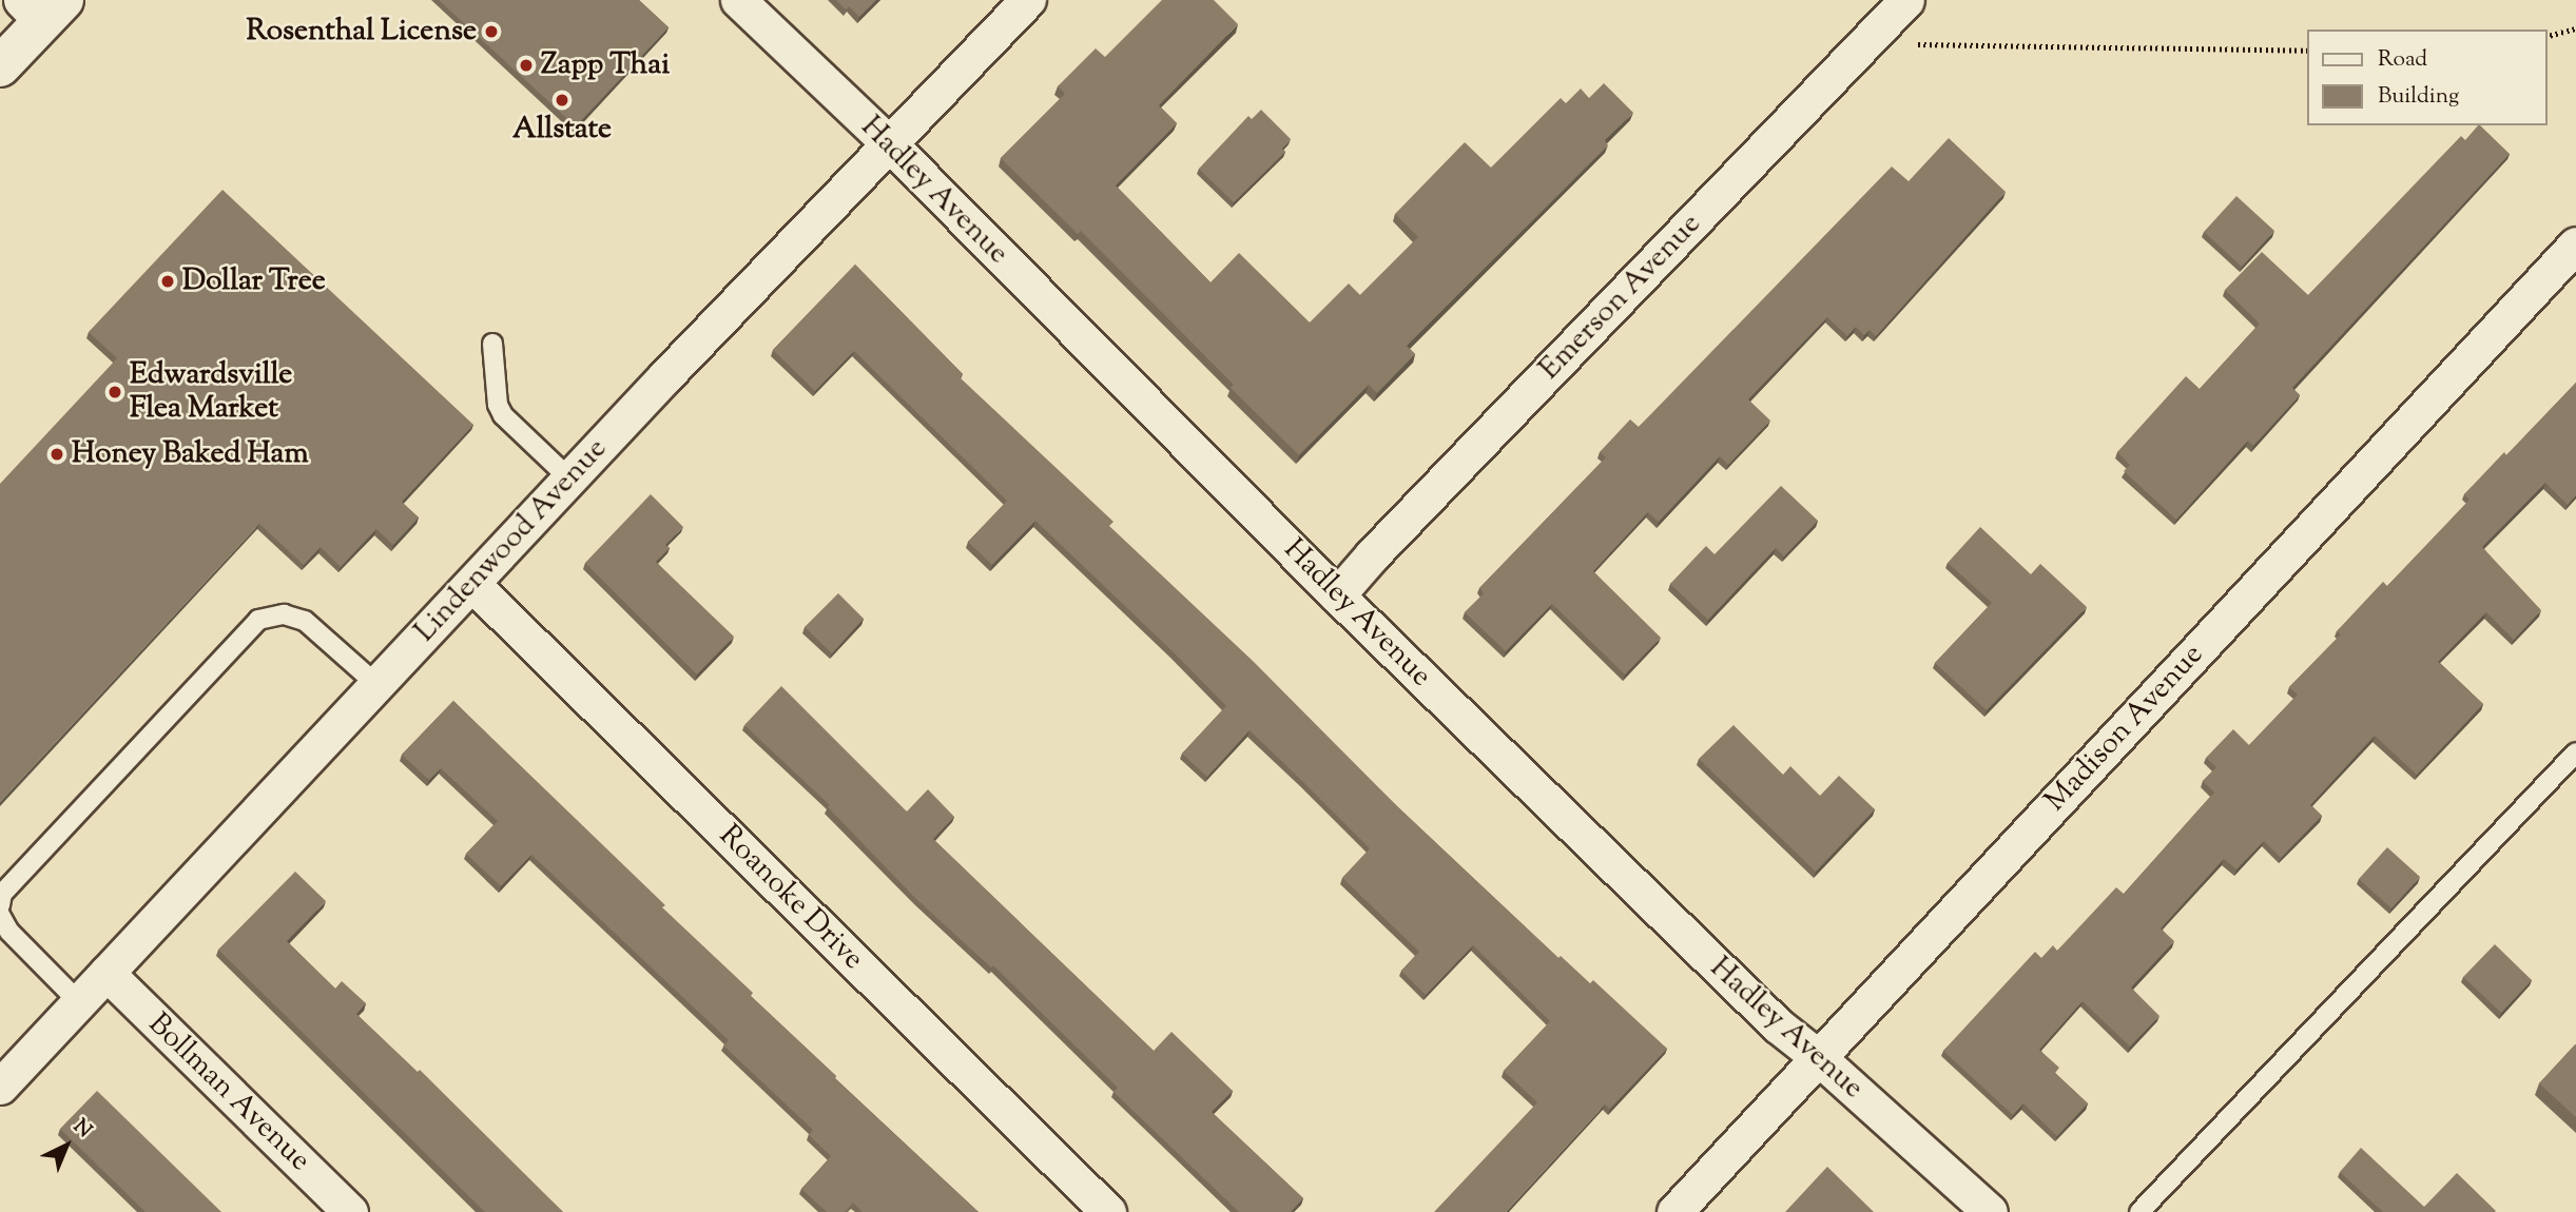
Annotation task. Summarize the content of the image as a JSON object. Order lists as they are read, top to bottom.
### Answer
{
  "streets": {
    "street": [
      "Hadley Avenue",
      "Emerson Avenue",
      "Lindenwood Avenue",
      "Madison Avenue",
      "Roanoke Drive",
      "Bollman Avenue"
    ]
  },
  "crossings": [
    ["Hadley Avenue", "Emerson Avenue"],
    ["Hadley Avenue", "Lindenwood Avenue"],
    ["Hadley Avenue", "Madison Avenue"],
    ["Lindenwood Avenue", "Roanoke Drive"],
    ["Lindenwood Avenue", "Bollman Avenue"]
  ],
  "places": [
    "Rosenthal License",
    "Zapp Thai",
    "Allstate",
    "Dollar Tree",
    "Edwardsville Flea Market",
    "Honey Baked Ham"
  ],
  "legend": ["Road", "Building"],
  "north": "top right"
}
